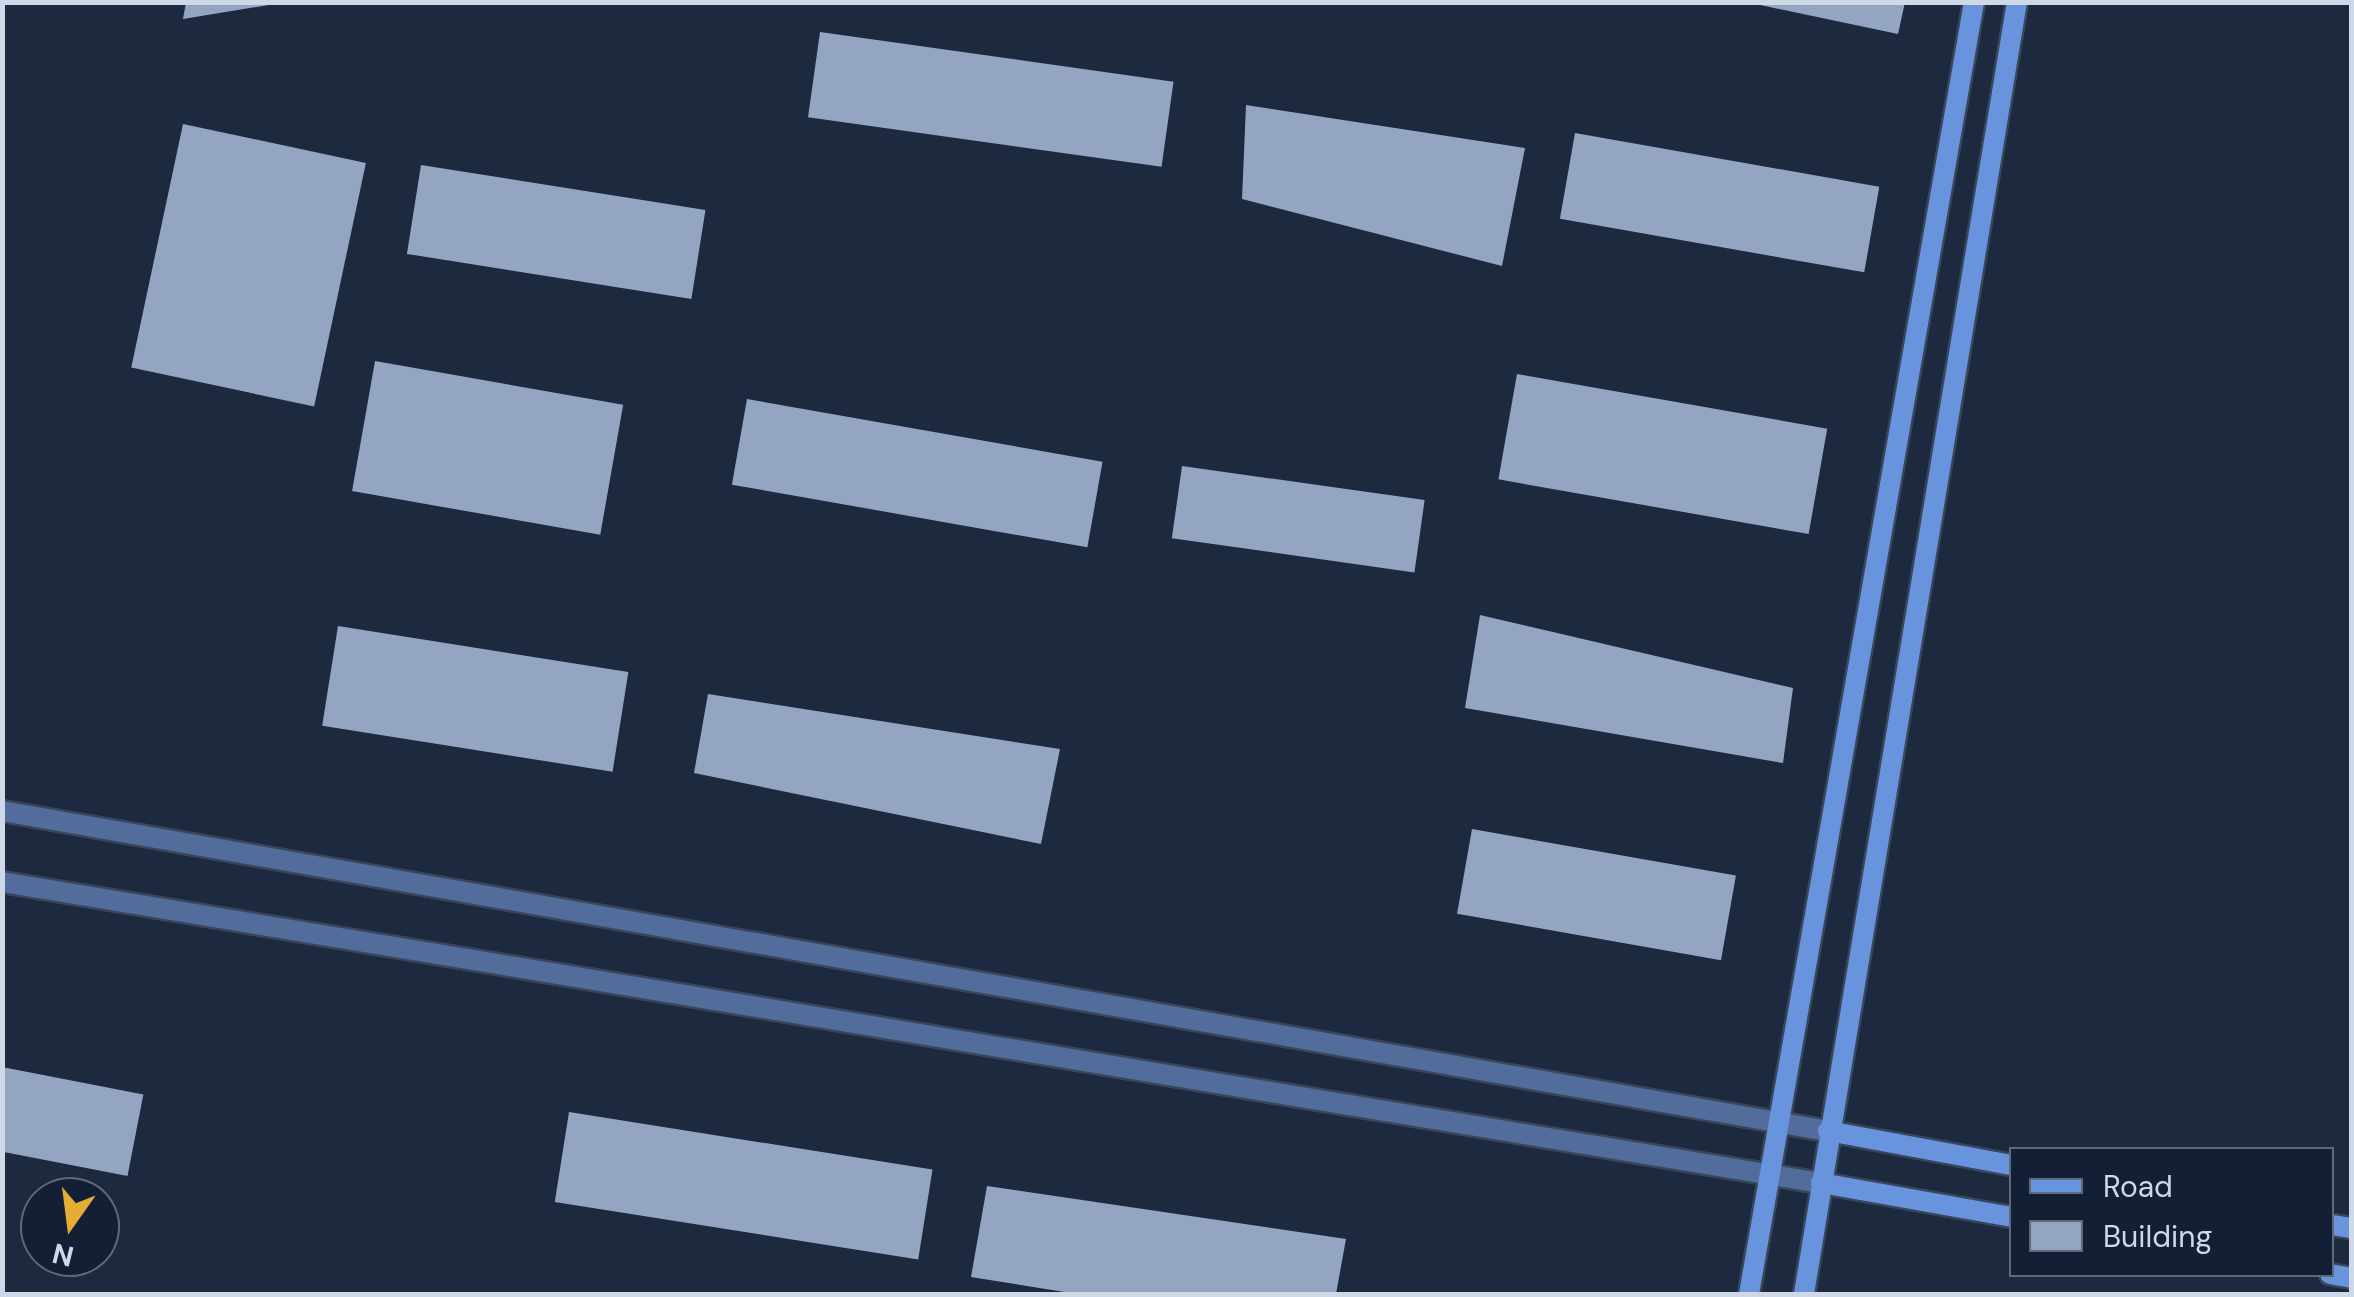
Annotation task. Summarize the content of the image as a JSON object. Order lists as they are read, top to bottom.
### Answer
{
  "legend": ["Road", "Building"],
  "north": "bottom"
}
